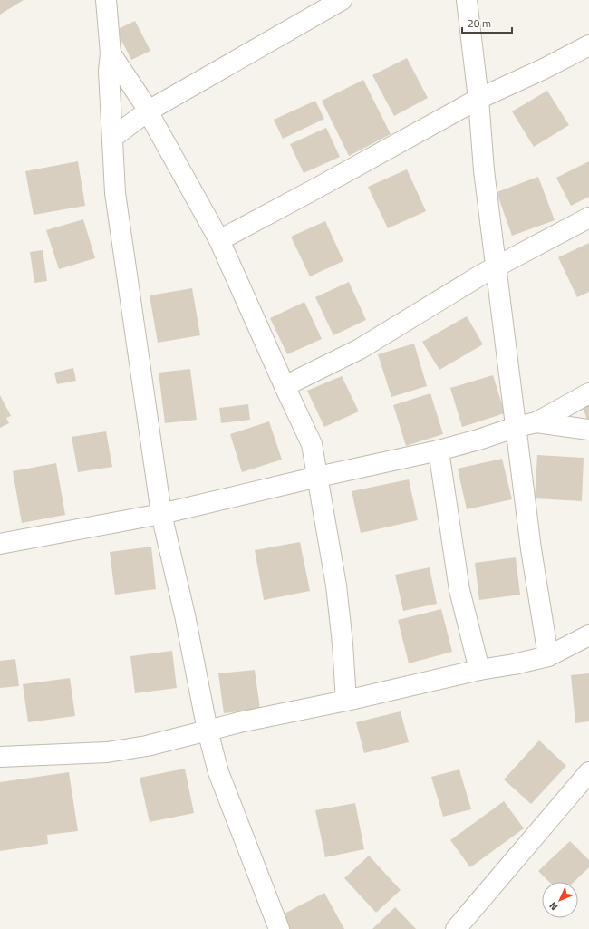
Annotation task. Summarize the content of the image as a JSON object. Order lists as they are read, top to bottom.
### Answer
{
  "scale_bar": "20 m",
  "north": "bottom left"
}
